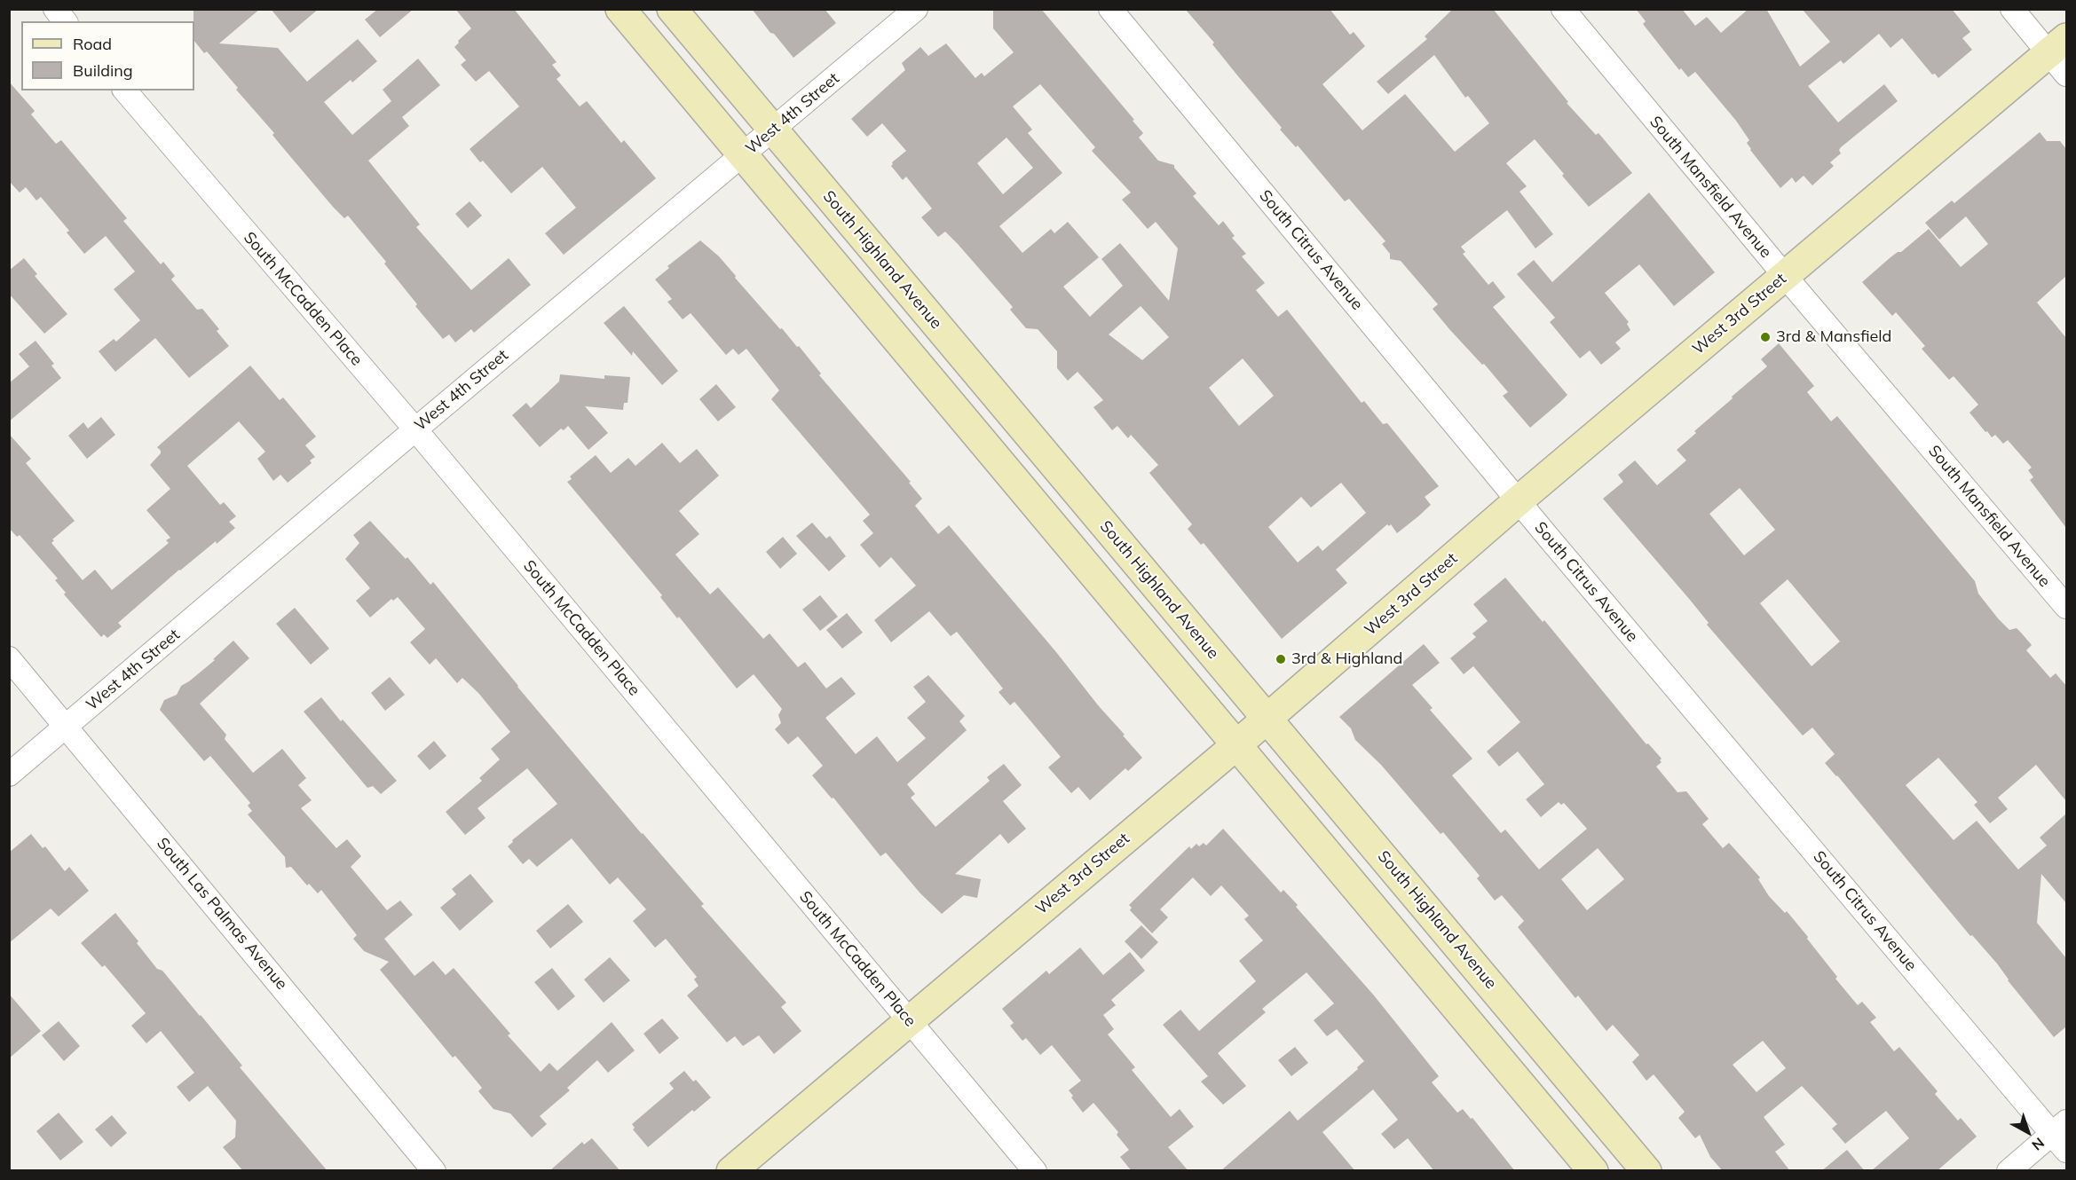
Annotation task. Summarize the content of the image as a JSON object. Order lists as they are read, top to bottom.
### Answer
{
  "streets": {
    "main road": ["South Highland Avenue", "West 3rd Street"],
    "street": [
      "West 4th Street",
      "South Mansfield Avenue",
      "South Citrus Avenue",
      "South McCadden Place",
      "South Las Palmas Avenue"
    ]
  },
  "crossings": [
    ["West 4th Street", "South Highland Avenue"],
    ["West 4th Street", "South McCadden Place"],
    ["West 4th Street", "South Las Palmas Avenue"],
    ["South Mansfield Avenue", "West 3rd Street"],
    ["South Citrus Avenue", "West 3rd Street"],
    ["South Highland Avenue", "West 3rd Street"],
    ["South McCadden Place", "West 3rd Street"]
  ],
  "places": ["3rd & Mansfield", "3rd & Highland"],
  "legend": ["Road", "Building"],
  "north": "bottom right"
}
